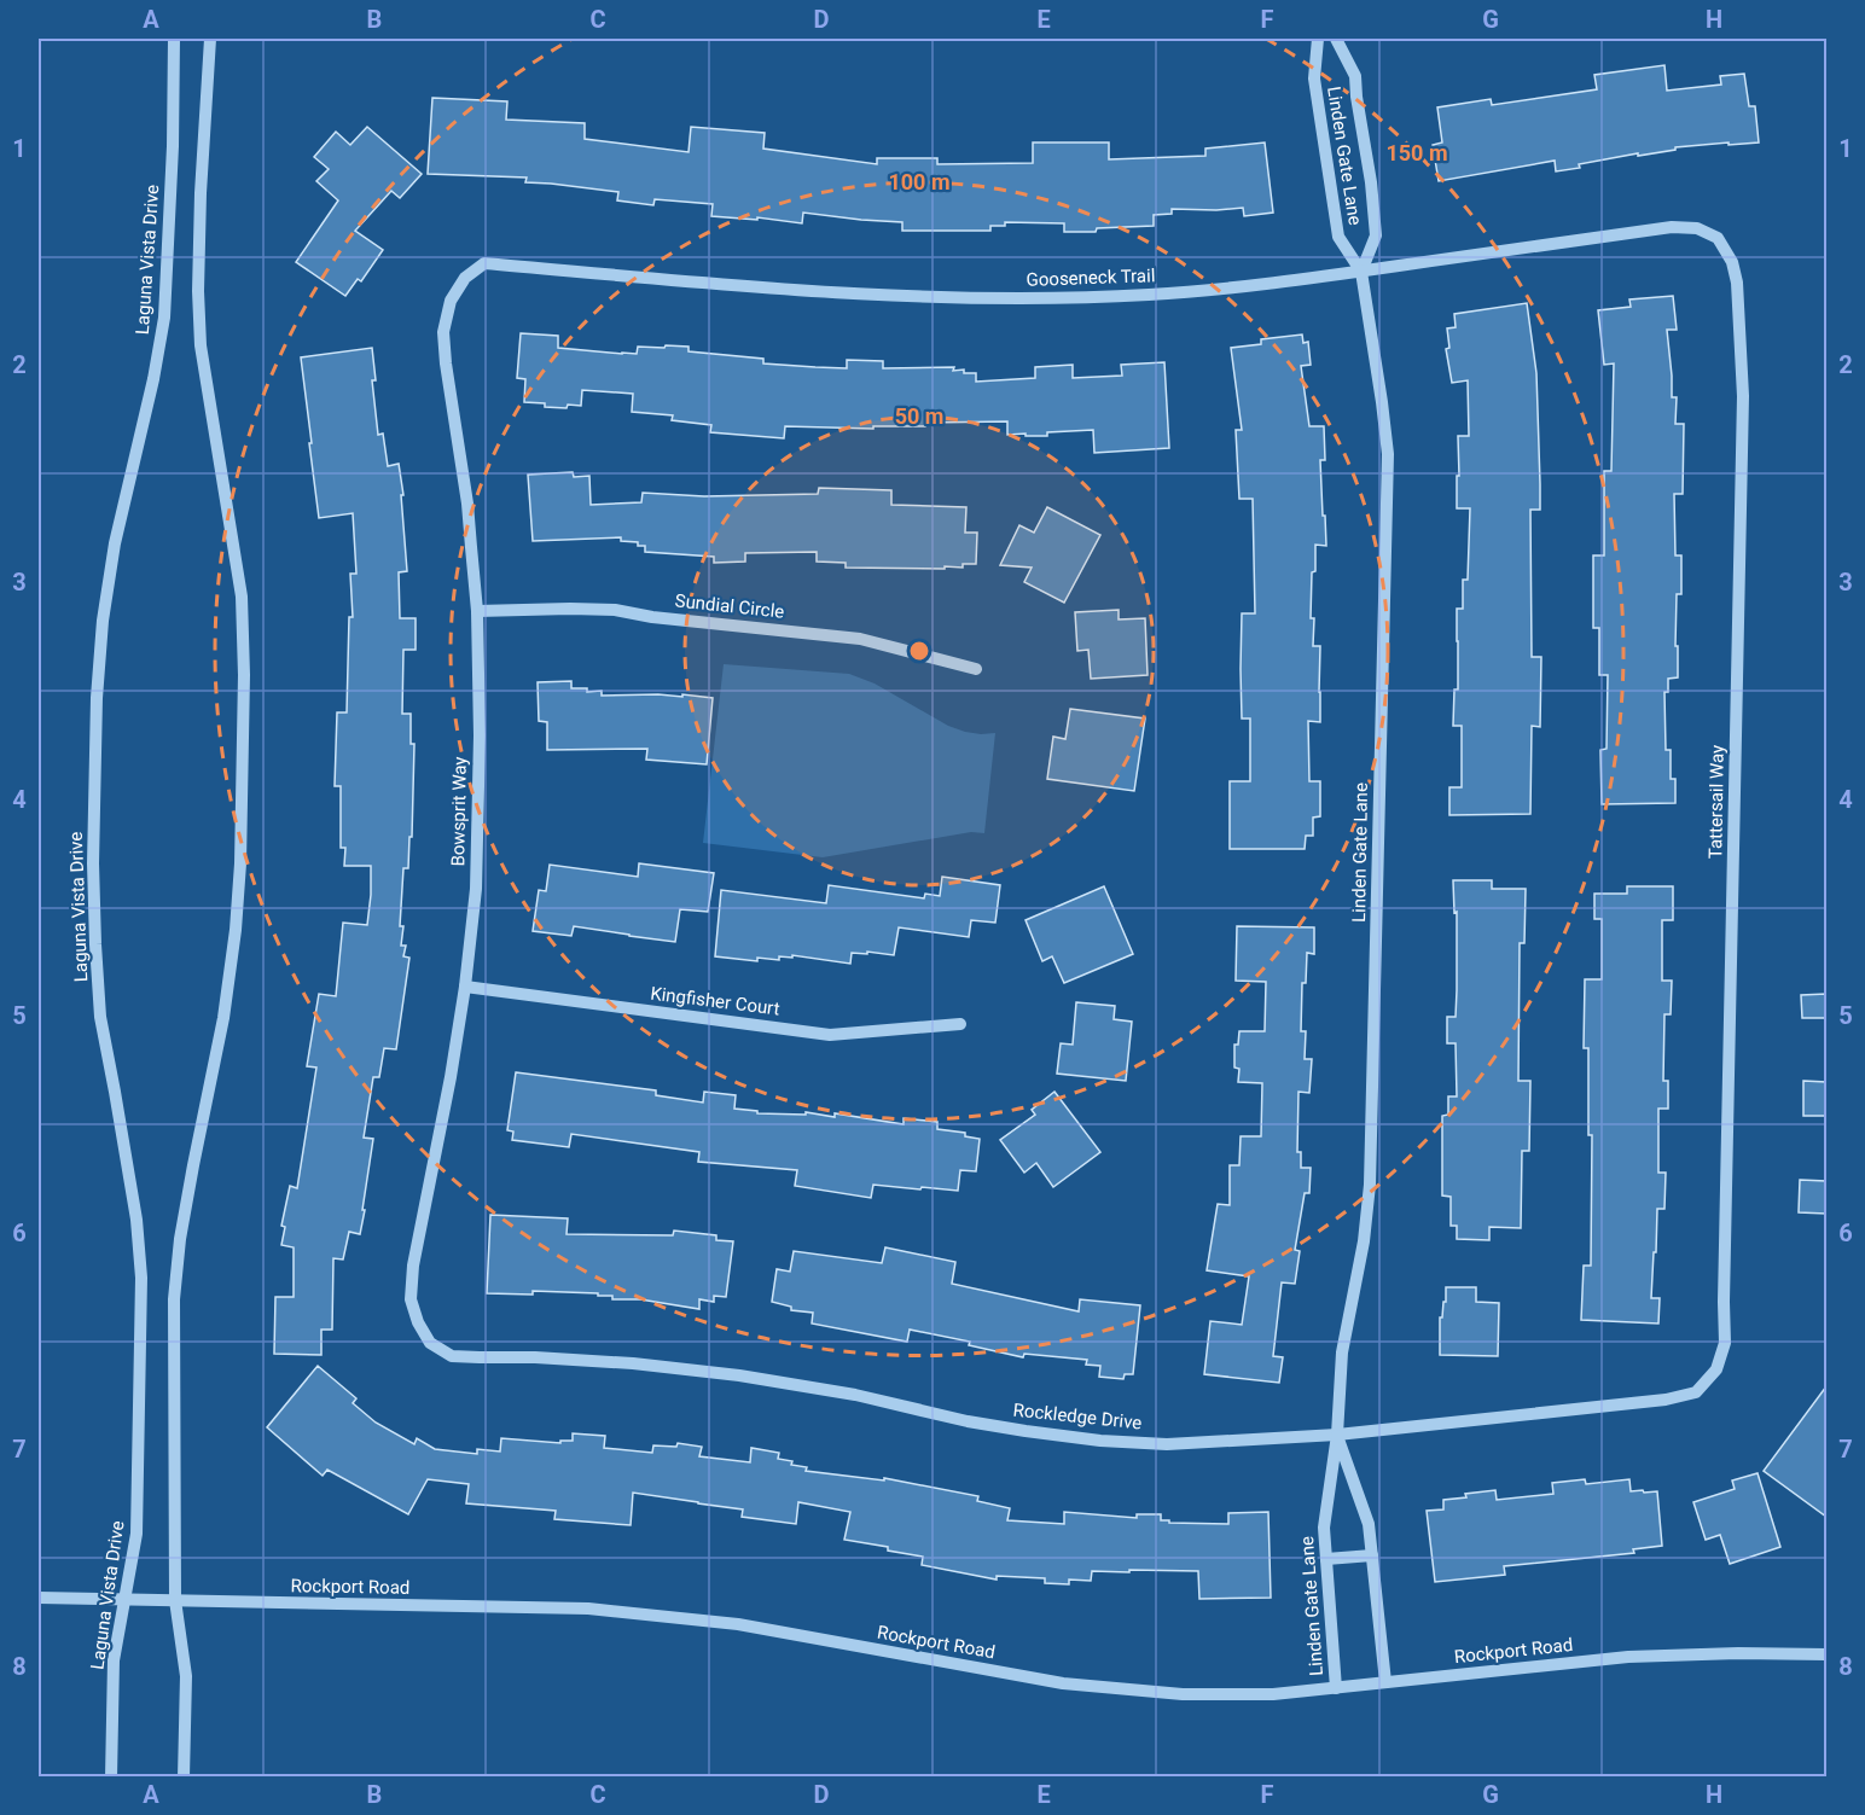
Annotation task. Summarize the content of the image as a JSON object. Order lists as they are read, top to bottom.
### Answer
{
  "streets": {
    "street": [
      "Linden Gate Lane",
      "Laguna Vista Drive",
      "Gooseneck Trail",
      "Sundial Circle",
      "Tattersail Way",
      "Bowsprit Way",
      "Kingfisher Court",
      "Rockledge Drive",
      "Rockport Road"
    ]
  },
  "crossings": [
    ["Linden Gate Lane", "Gooseneck Trail"],
    ["Linden Gate Lane", "Rockledge Drive"],
    ["Linden Gate Lane", "Rockport Road"],
    ["Laguna Vista Drive", "Rockport Road"],
    ["Gooseneck Trail", "Tattersail Way"],
    ["Gooseneck Trail", "Bowsprit Way"],
    ["Sundial Circle", "Bowsprit Way"],
    ["Tattersail Way", "Rockledge Drive"],
    ["Bowsprit Way", "Kingfisher Court"],
    ["Bowsprit Way", "Rockledge Drive"]
  ],
  "grid": {
    "columns": [
      "A",
      "B",
      "C",
      "D",
      "E",
      "F",
      "G",
      "H"
    ],
    "rows": [
      "1",
      "2",
      "3",
      "4",
      "5",
      "6",
      "7",
      "8"
    ]
  },
  "rings": ["150 m", "100 m", "50 m"]
}
